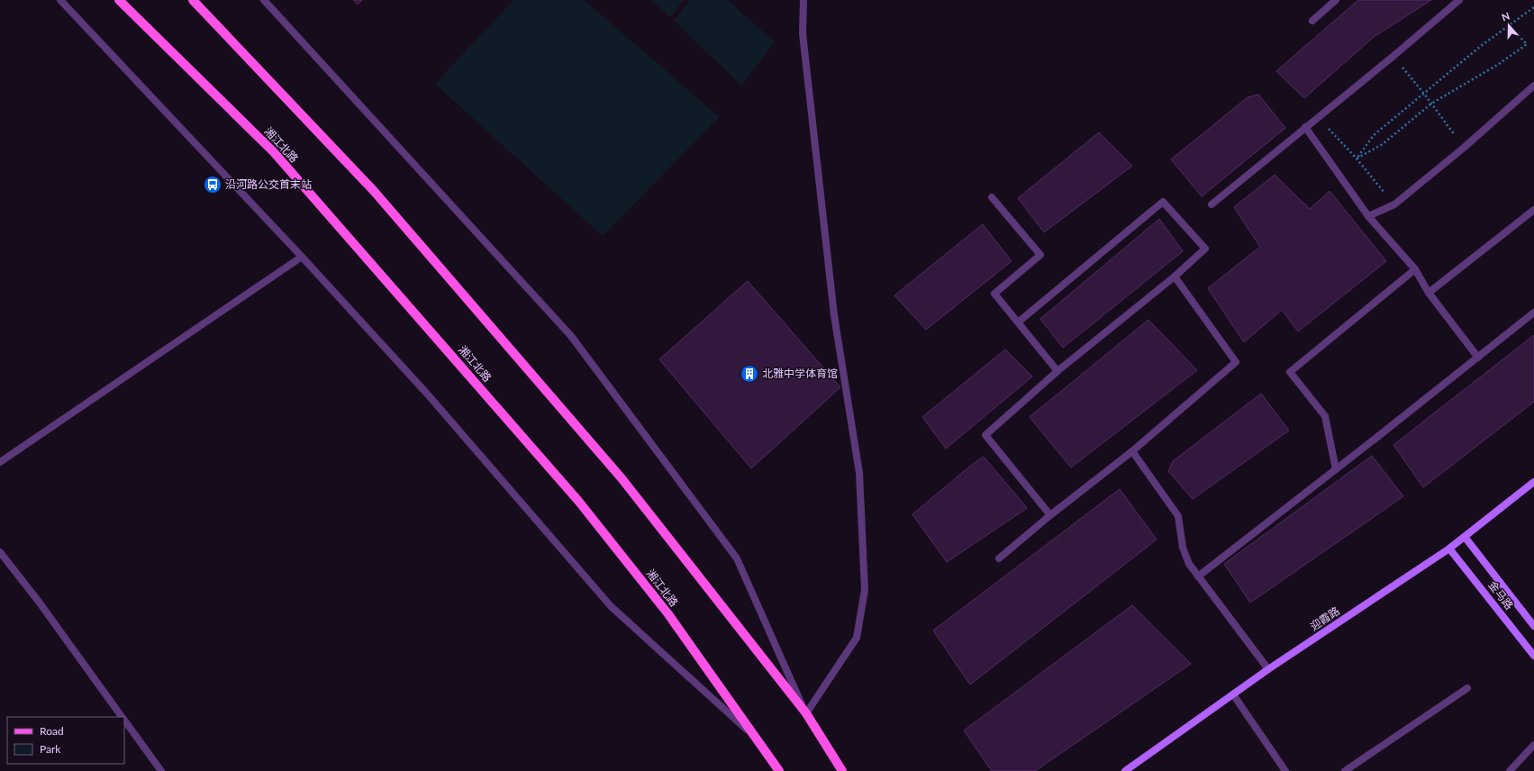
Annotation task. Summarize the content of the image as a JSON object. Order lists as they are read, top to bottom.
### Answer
{
  "streets": {
    "main road": ["湘江北路"],
    "street": ["金马路", "迎霞路"]
  },
  "crossings": [
    ["金马路", "迎霞路"]
  ],
  "places": {
    "bus stop": ["沿河路公交首末站"],
    "building": ["北雅中学体育馆"]
  },
  "legend": ["Road", "Park"],
  "north": "top"
}
